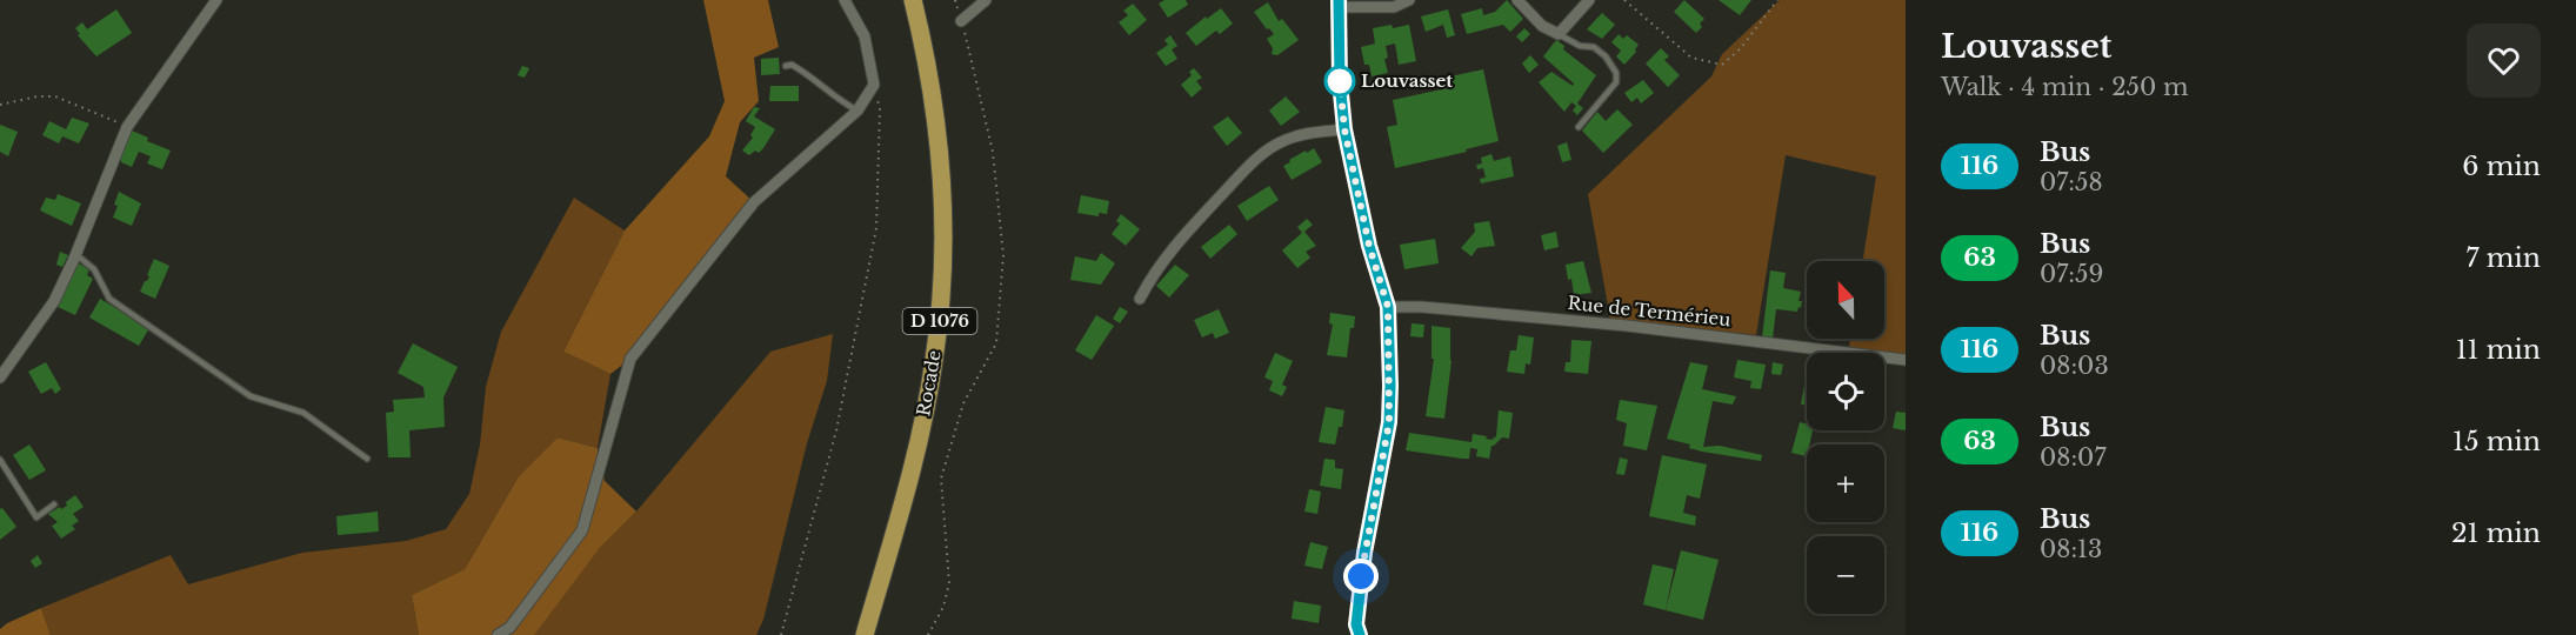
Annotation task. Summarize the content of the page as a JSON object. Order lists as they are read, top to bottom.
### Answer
{
  "streets": {
    "main road": ["D 1076", "Rocade"],
    "street": ["Rue de Termérieu"]
  },
  "places": ["Louvasset"],
  "lines": ["bus line 116"],
  "north": "top",
  "page": {
    "heading": ["Louvasset", "Walk · 4 min · 250 m"],
    "list": [
      {
        "mark": "116",
        "name": "Bus",
        "note": "07:58",
        "value": "6 min"
      },
      {
        "mark": "63",
        "name": "Bus",
        "note": "07:59",
        "value": "7 min"
      },
      {
        "mark": "116",
        "name": "Bus",
        "note": "08:03",
        "value": "11 min"
      },
      {
        "mark": "63",
        "name": "Bus",
        "note": "08:07",
        "value": "15 min"
      },
      {
        "mark": "116",
        "name": "Bus",
        "note": "08:13",
        "value": "21 min"
      }
    ],
    "map_buttons": ["+", "−"]
  }
}
